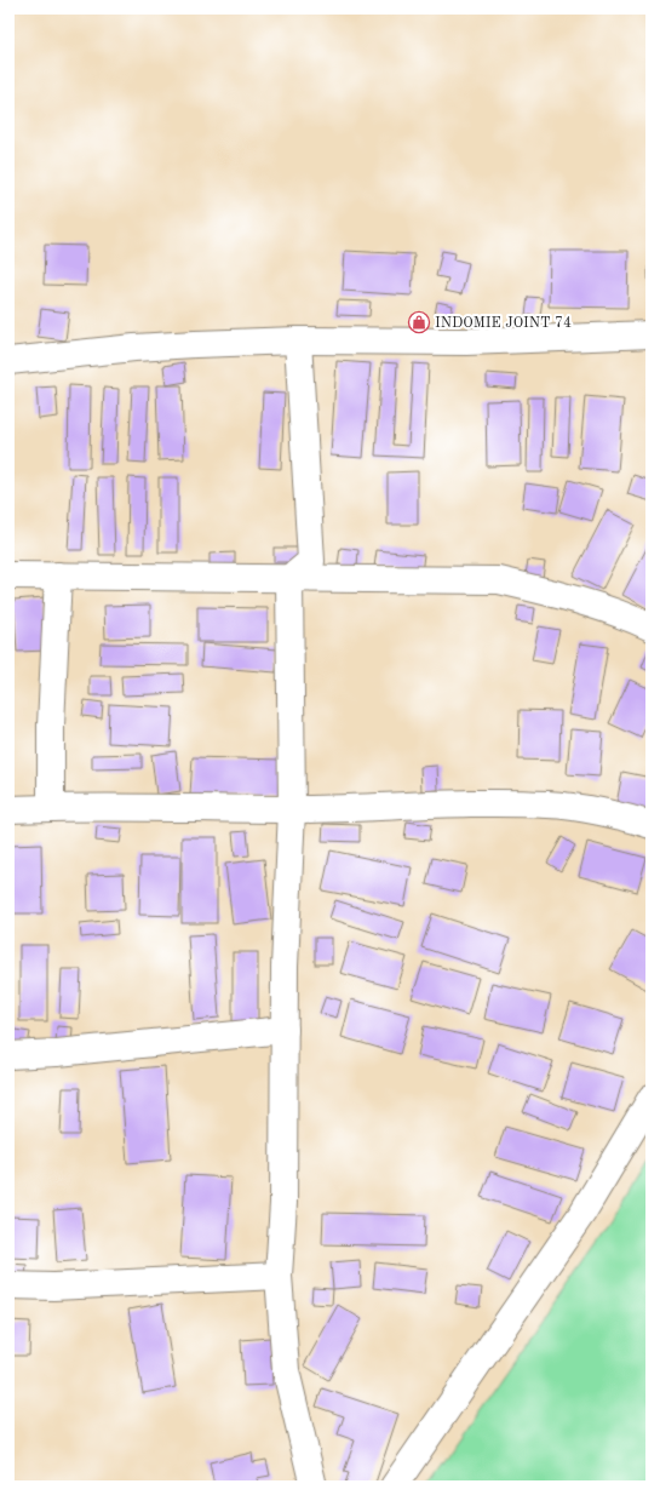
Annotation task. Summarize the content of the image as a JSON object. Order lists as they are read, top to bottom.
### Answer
{
  "places": {
    "shop": ["INDOMIE JOINT 74"]
  }
}
